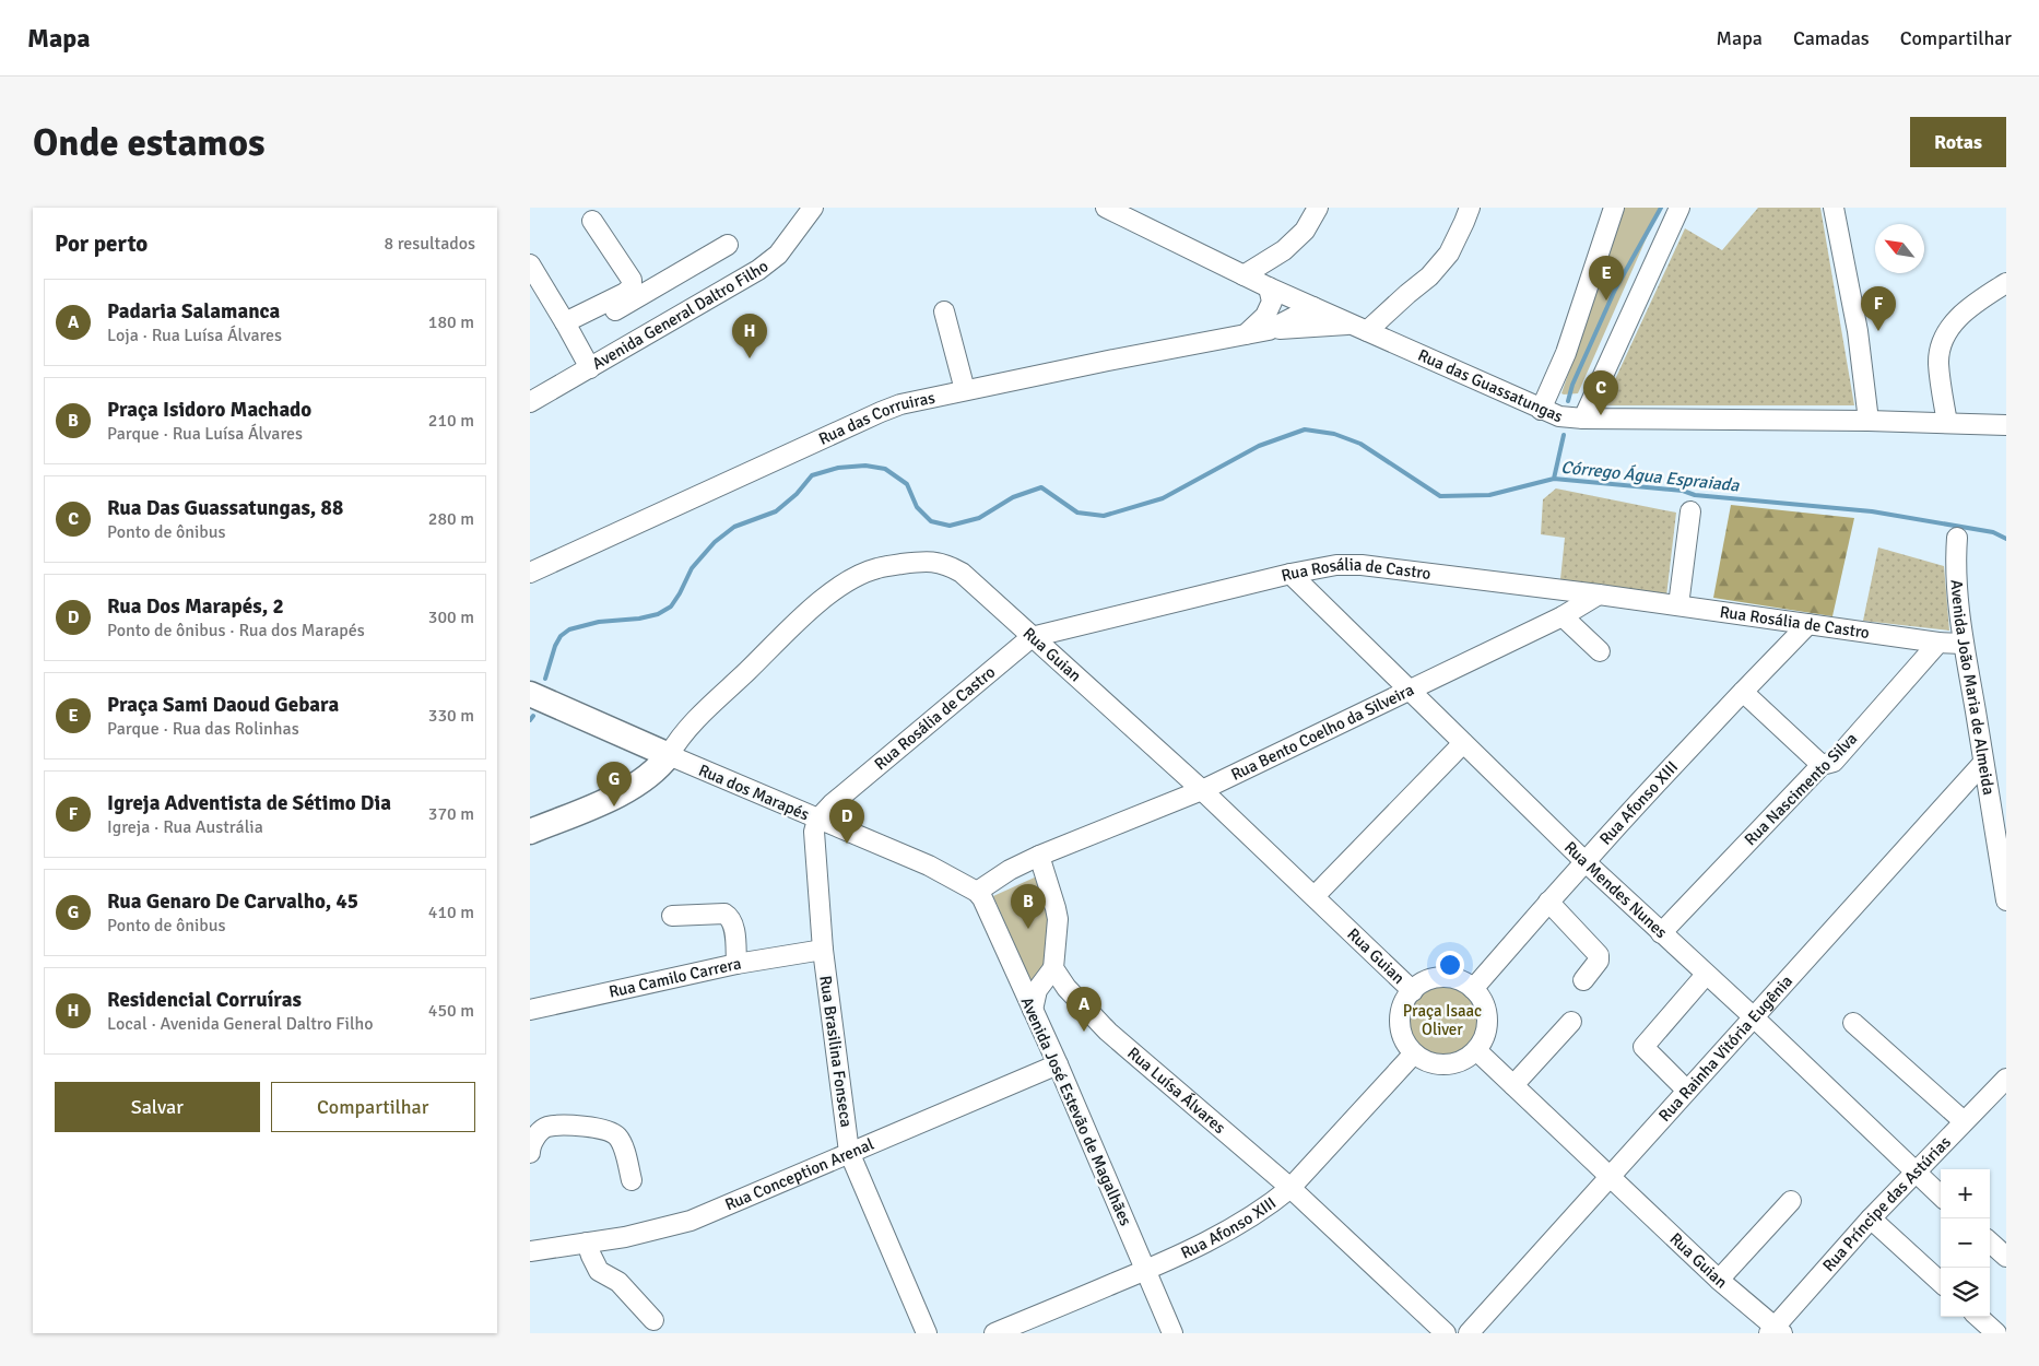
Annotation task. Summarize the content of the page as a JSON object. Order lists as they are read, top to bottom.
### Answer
{
  "streets": {
    "main road": ["Rua dos Marapés"],
    "street": [
      "Avenida General Daltro Filho",
      "Rua das Guassatungas",
      "Rua das Corruiras",
      "Rua Rosália de Castro",
      "Rua Guian",
      "Avenida João Maria de Almeida",
      "Rua Bento Coelho da Silveira",
      "Rua Nascimento Silva",
      "Rua Afonso XIII",
      "Rua Mendes Nunes",
      "Rua Camilo Carrera",
      "Rua Rainha Vitória Eugênia",
      "Rua Brasilina Fonseca",
      "Rua Luísa Álvares",
      "Avenida José Estevão de Magalhães",
      "Rua Conception Arenal",
      "Rua Príncipe das Astúrias"
    ]
  },
  "crossings": [
    ["Rua das Guassatungas", "Rua das Corruiras"],
    ["Rua Rosália de Castro", "Rua Guian"],
    ["Rua Rosália de Castro", "Avenida João Maria de Almeida"],
    ["Rua Rosália de Castro", "Rua Bento Coelho da Silveira"],
    ["Rua Rosália de Castro", "Rua Nascimento Silva"],
    ["Rua Rosália de Castro", "Rua dos Marapés"],
    ["Rua Rosália de Castro", "Rua Afonso XIII"],
    ["Rua Rosália de Castro", "Rua Mendes Nunes"],
    ["Rua Rosália de Castro", "Rua Brasilina Fonseca"],
    ["Rua Guian", "Rua Bento Coelho da Silveira"],
    ["Rua Guian", "Rua dos Marapés"],
    ["Rua Guian", "Rua Afonso XIII"],
    ["Rua Guian", "Rua Rainha Vitória Eugênia"],
    ["Rua Guian", "Rua Príncipe das Astúrias"],
    ["Avenida João Maria de Almeida", "Rua Rainha Vitória Eugênia"],
    ["Rua Bento Coelho da Silveira", "Rua Mendes Nunes"],
    ["Rua Nascimento Silva", "Rua Mendes Nunes"],
    ["Rua dos Marapés", "Rua Brasilina Fonseca"],
    ["Rua dos Marapés", "Avenida José Estevão de Magalhães"],
    ["Rua Afonso XIII", "Rua Mendes Nunes"],
    ["Rua Afonso XIII", "Rua Luísa Álvares"],
    ["Rua Afonso XIII", "Avenida José Estevão de Magalhães"],
    ["Rua Mendes Nunes", "Rua Rainha Vitória Eugênia"],
    ["Rua Mendes Nunes", "Rua Príncipe das Astúrias"],
    ["Rua Camilo Carrera", "Rua Brasilina Fonseca"],
    ["Rua Brasilina Fonseca", "Rua Conception Arenal"],
    ["Avenida José Estevão de Magalhães", "Rua Conception Arenal"]
  ],
  "water": ["Córrego Água Espraiada"],
  "parks": ["Praça Isaac Oliver"],
  "north": "top left",
  "page": {
    "header": "Mapa",
    "nav": ["Mapa", "Camadas", "Compartilhar"],
    "buttons": [
      "Rotas",
      ["Salvar", "Compartilhar"]
    ],
    "title": "Onde estamos",
    "heading": ["Por perto", "8 resultados"],
    "pins": [
      "E",
      "F",
      "H",
      "C",
      "G",
      "D",
      "B",
      "A"
    ],
    "list": [
      {
        "mark": "A",
        "name": "Padaria Salamanca",
        "note": "Loja · Rua Luísa Álvares",
        "value": "180 m"
      },
      {
        "mark": "B",
        "name": "Praça Isidoro Machado",
        "note": "Parque · Rua Luísa Álvares",
        "value": "210 m"
      },
      {
        "mark": "C",
        "name": "Rua Das Guassatungas, 88",
        "note": "Ponto de ônibus",
        "value": "280 m"
      },
      {
        "mark": "D",
        "name": "Rua Dos Marapés, 2",
        "note": "Ponto de ônibus · Rua dos Marapés",
        "value": "300 m"
      },
      {
        "mark": "E",
        "name": "Praça Sami Daoud Gebara",
        "note": "Parque · Rua das Rolinhas",
        "value": "330 m"
      },
      {
        "mark": "F",
        "name": "Igreja Adventista de Sétimo Dia",
        "note": "Igreja · Rua Austrália",
        "value": "370 m"
      },
      {
        "mark": "G",
        "name": "Rua Genaro De Carvalho, 45",
        "note": "Ponto de ônibus",
        "value": "410 m"
      },
      {
        "mark": "H",
        "name": "Residencial Corruíras",
        "note": "Local · Avenida General Daltro Filho",
        "value": "450 m"
      }
    ],
    "map_buttons": ["+", "−"]
  }
}
